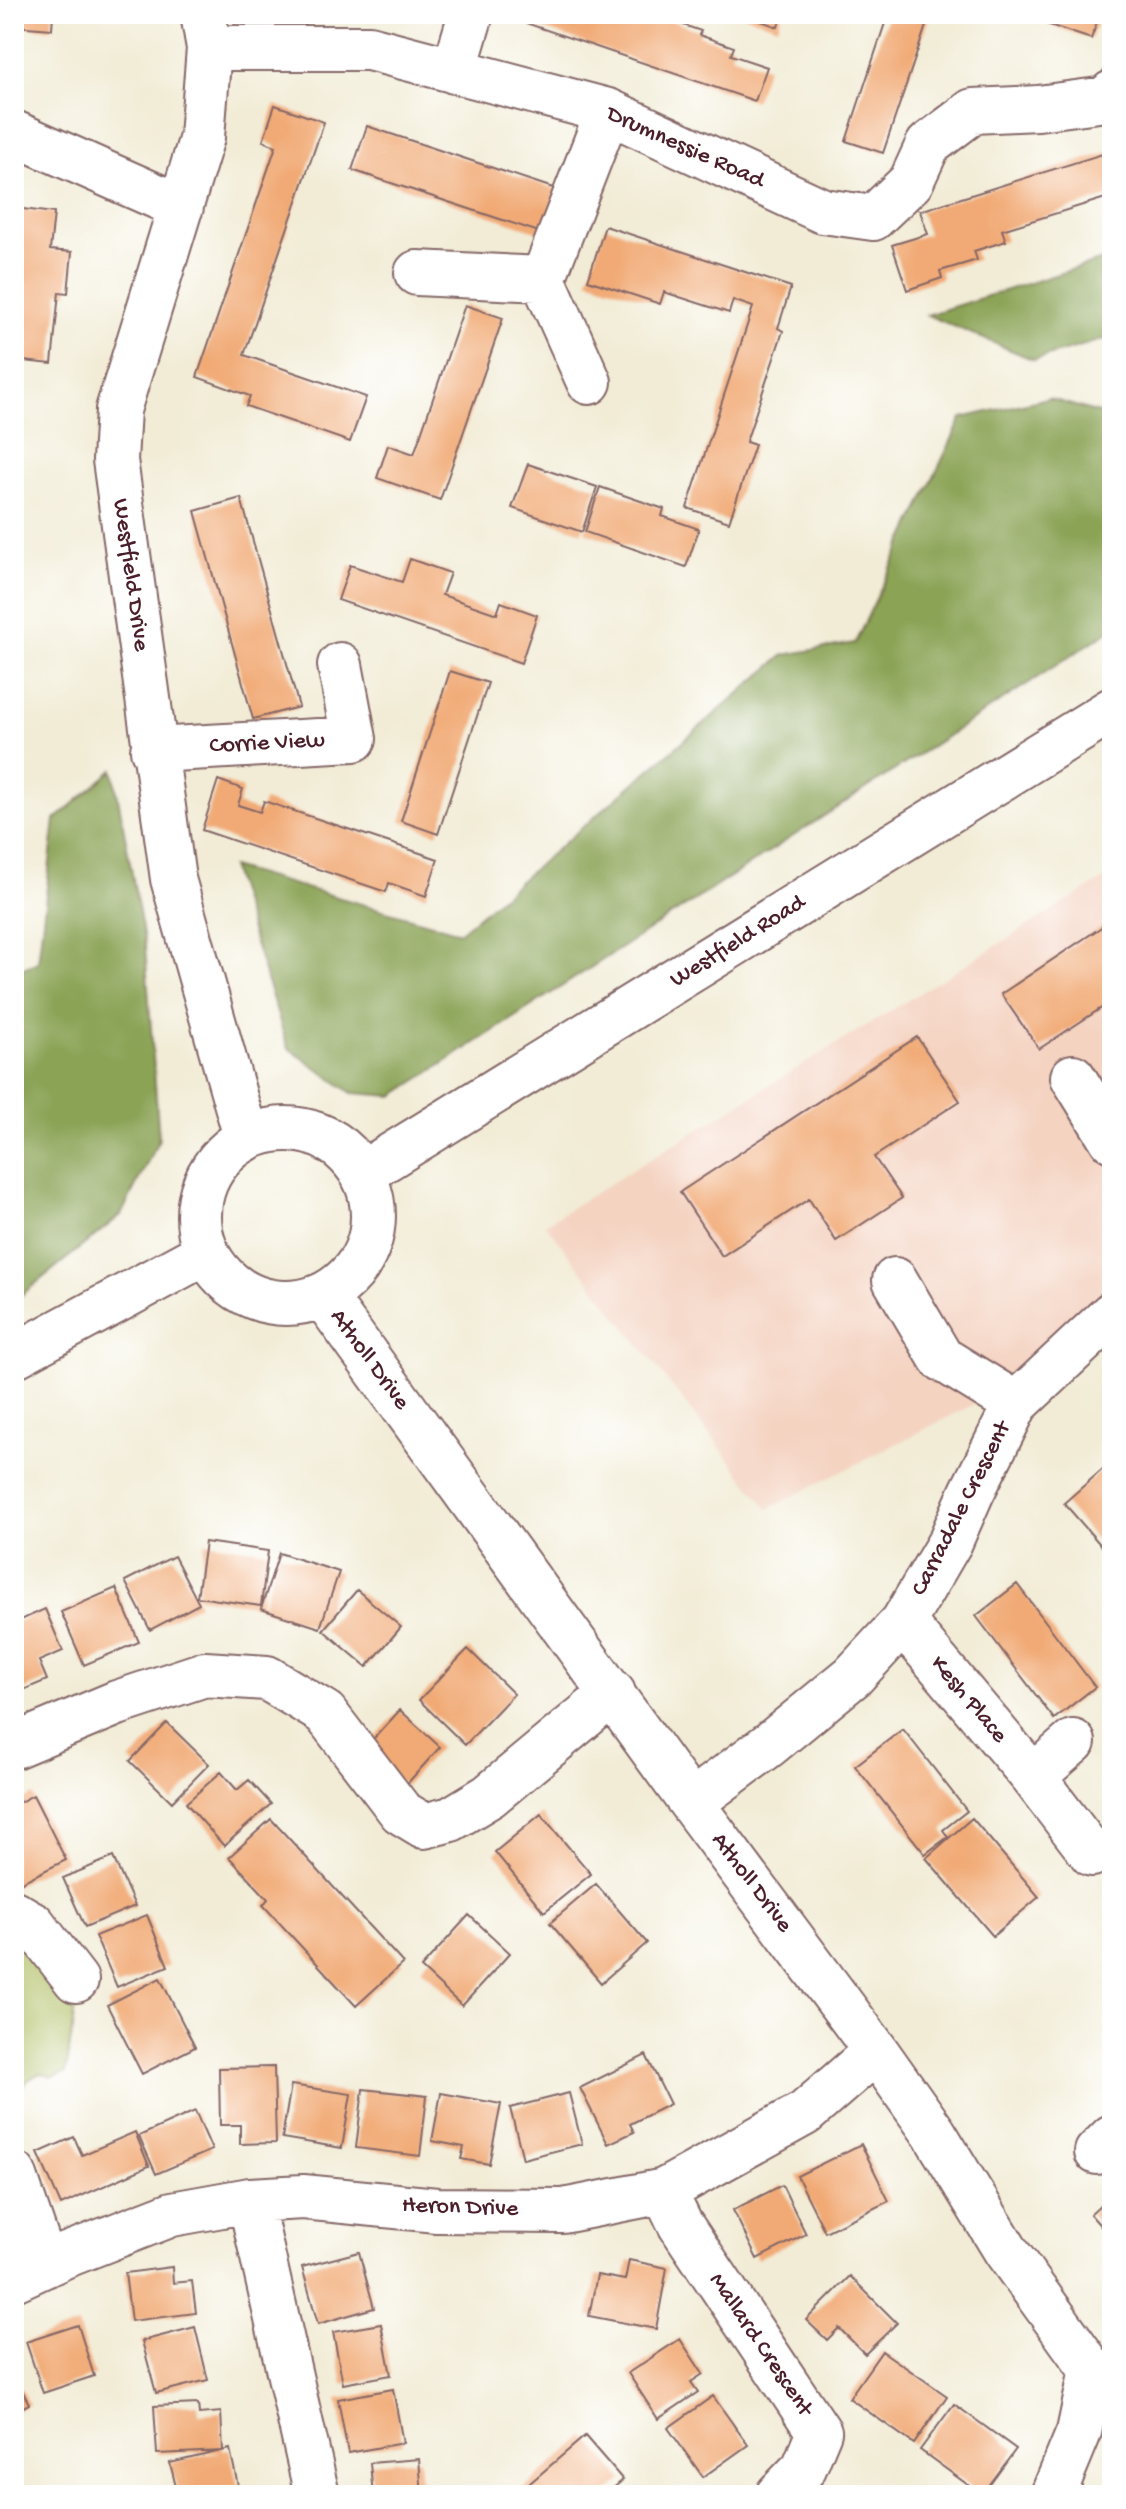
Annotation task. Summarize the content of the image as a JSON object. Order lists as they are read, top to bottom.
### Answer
{
  "streets": {
    "street": [
      "Drumnessie Road",
      "Westfield Drive",
      "Corrie View",
      "Westfield Road",
      "Atholl Drive",
      "Carradale Crescent",
      "Kesh Place",
      "Heron Drive",
      "Mallard Crescent"
    ]
  },
  "crossings": [
    ["Drumnessie Road", "Westfield Drive"],
    ["Westfield Drive", "Corrie View"],
    ["Westfield Drive", "Westfield Road"],
    ["Westfield Drive", "Atholl Drive"],
    ["Westfield Road", "Atholl Drive"],
    ["Atholl Drive", "Carradale Crescent"],
    ["Atholl Drive", "Heron Drive"],
    ["Carradale Crescent", "Kesh Place"],
    ["Heron Drive", "Mallard Crescent"]
  ]
}
